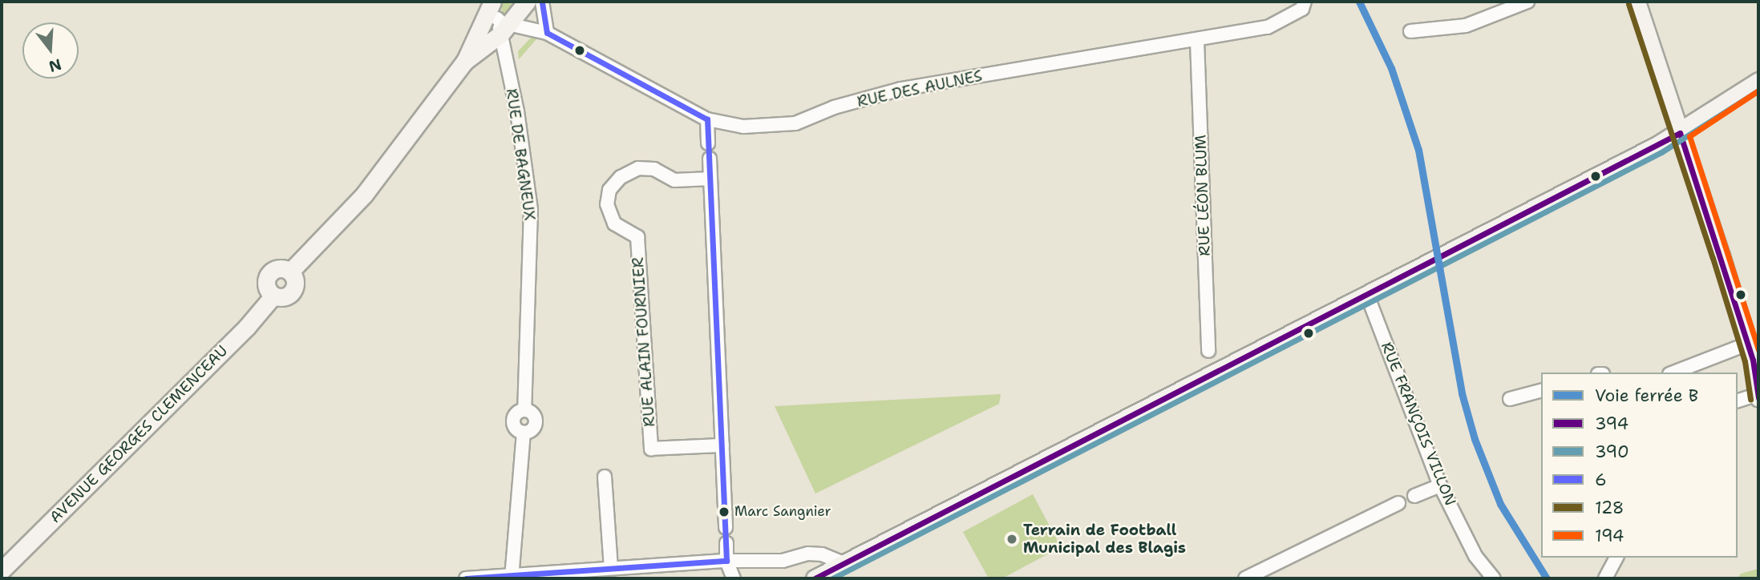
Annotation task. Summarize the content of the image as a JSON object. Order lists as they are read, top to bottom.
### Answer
{
  "streets": {
    "main road": ["AVENUE GEORGES CLEMENCEAU"],
    "street": [
      "RUE DES AULNES",
      "RUE DE BAGNEUX",
      "RUE LÉON BLUM",
      "RUE ALAIN FOURNIER",
      "RUE FRANÇOIS VILLON"
    ]
  },
  "crossings": [
    ["RUE DES AULNES", "RUE DE BAGNEUX"],
    ["RUE DES AULNES", "RUE LÉON BLUM"]
  ],
  "places": ["Marc Sangnier", "Terrain de Football Municipal des Blagis"],
  "lines": [
    "rail line B",
    "transit line 6",
    "transit line 128",
    "transit line 390",
    "transit line 194",
    "transit line 394"
  ],
  "legend": [
    "Voie ferrée B",
    "394",
    "390",
    "6",
    "128",
    "194"
  ],
  "north": "bottom"
}
